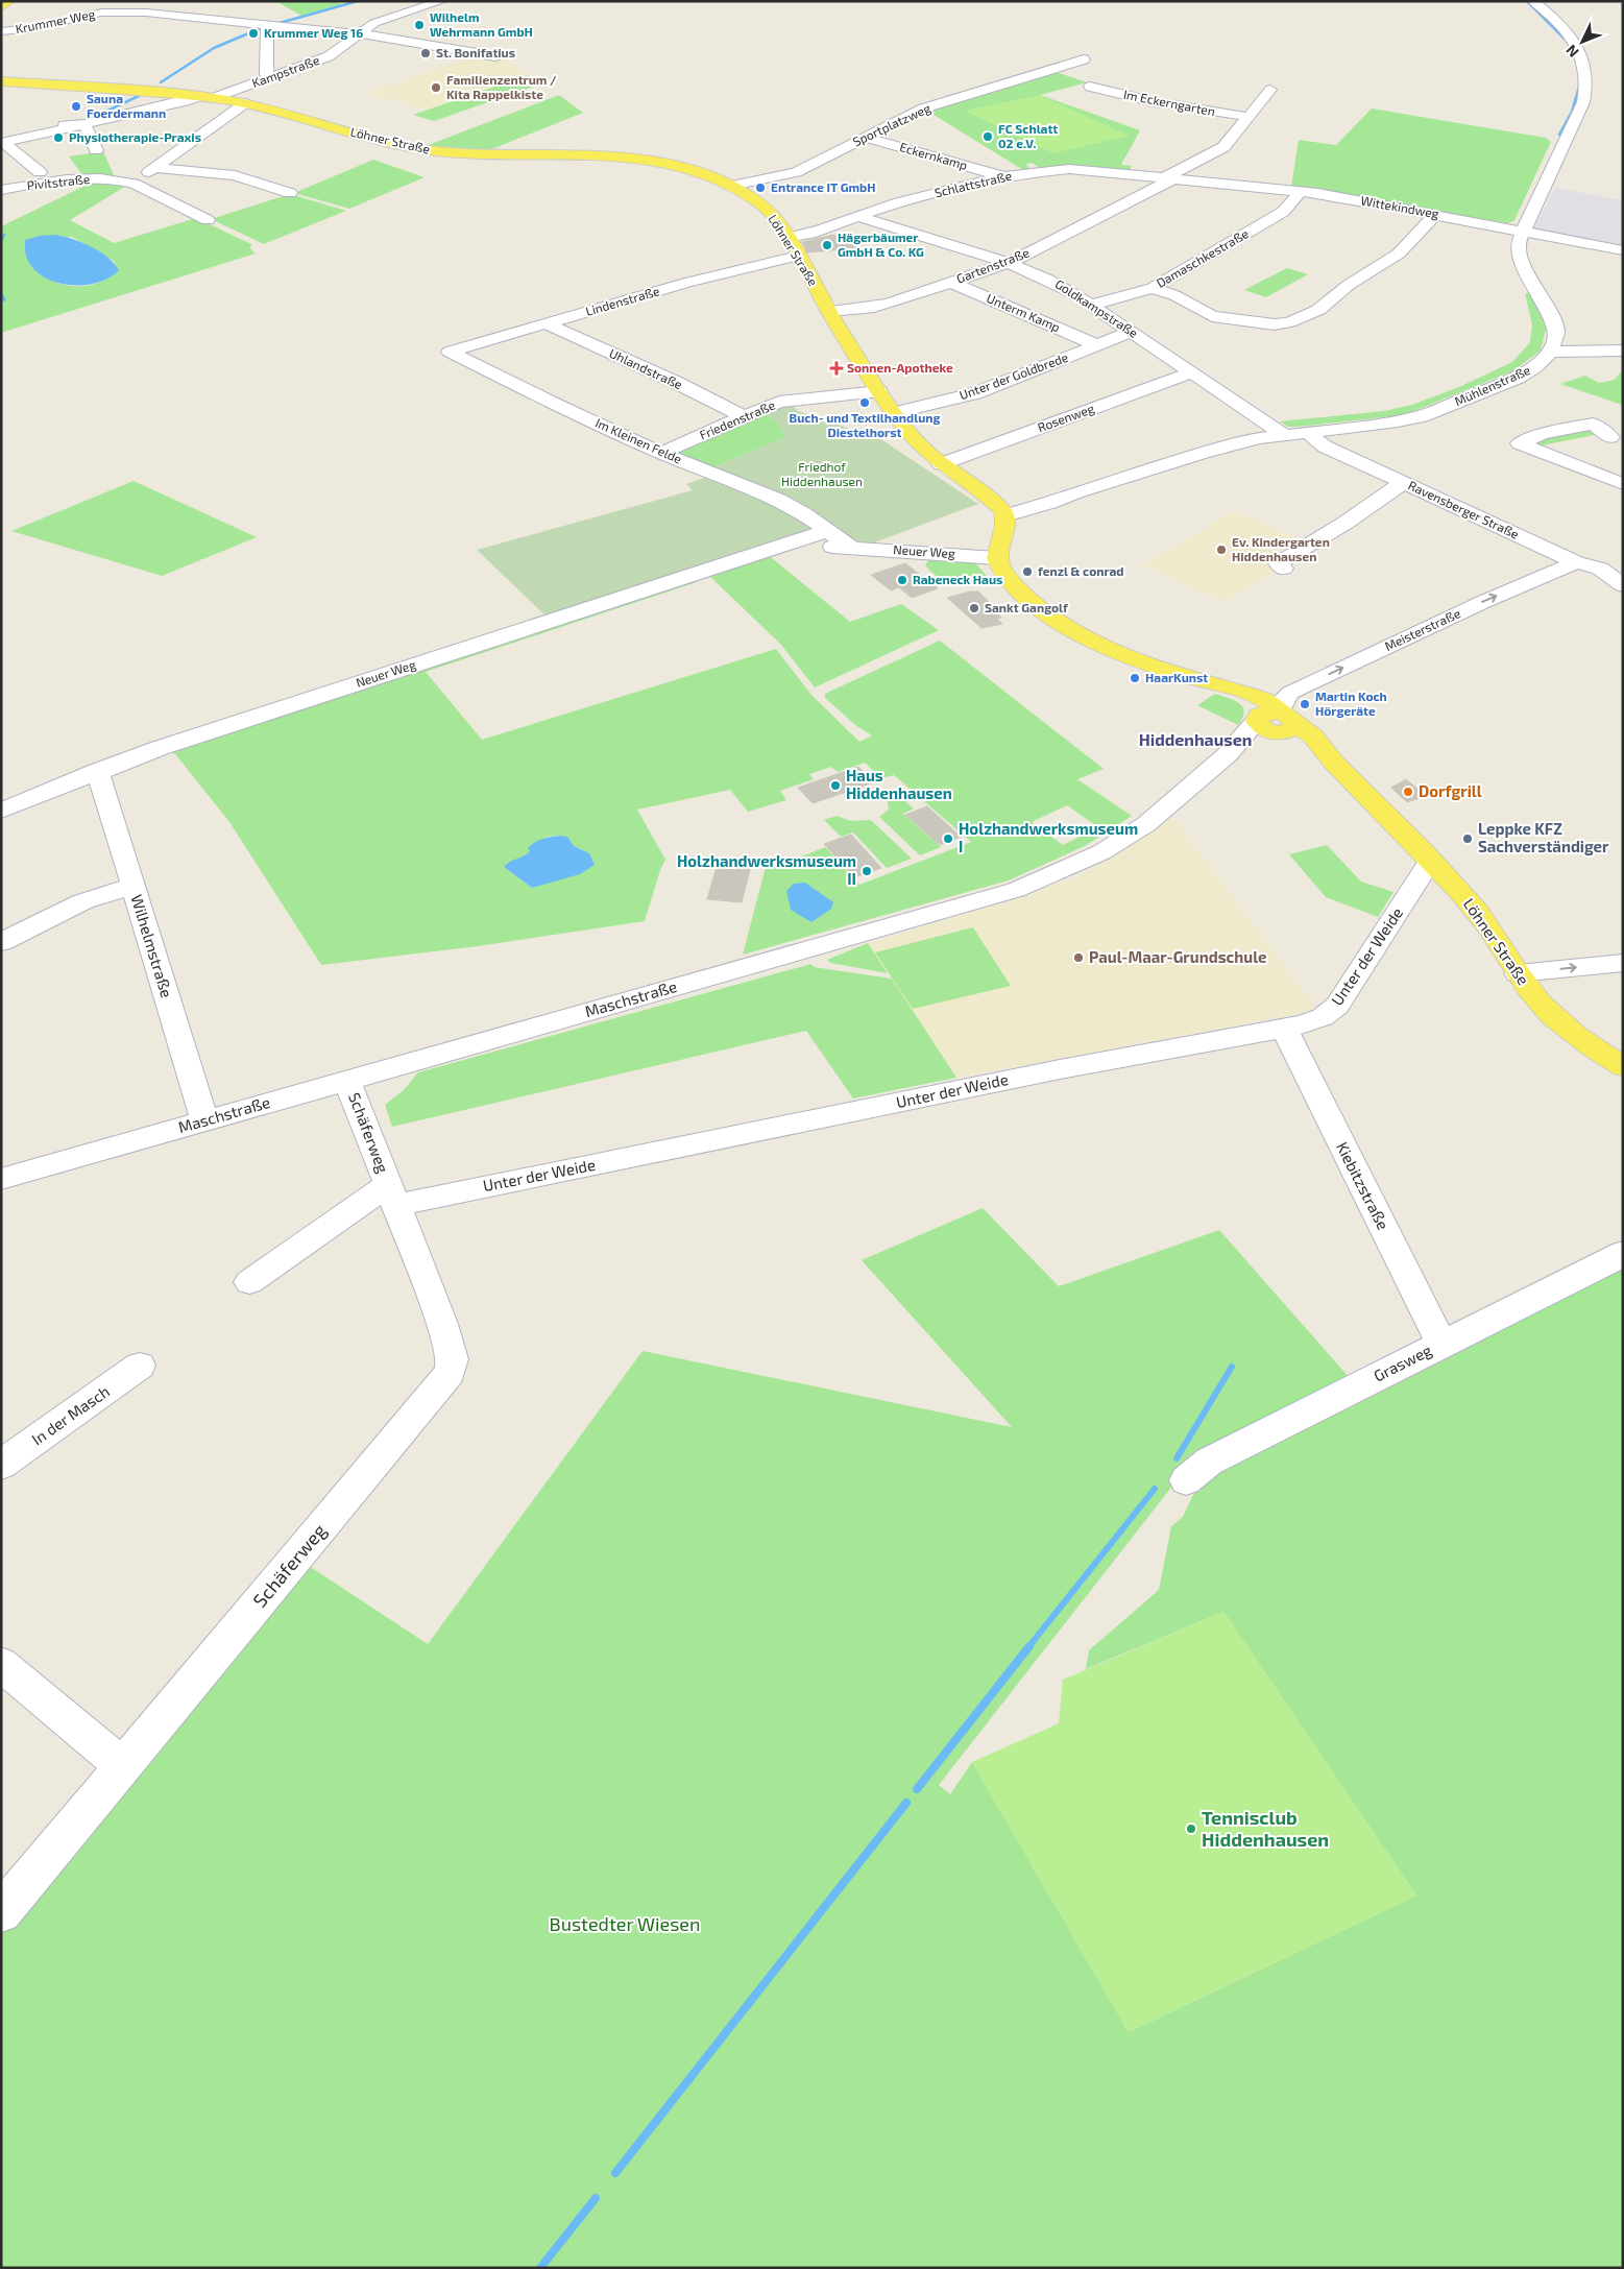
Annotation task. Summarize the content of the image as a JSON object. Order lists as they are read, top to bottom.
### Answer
{
  "streets": {
    "main road": ["Löhner Straße"],
    "street": [
      "Krummer Weg",
      "Kampstraße",
      "Im Eckerngarten",
      "Sportplatzweg",
      "Eckernkamp",
      "Pivitstraße",
      "Schlattstraße",
      "Wittekindweg",
      "Damaschkestraße",
      "Gartenstraße",
      "Lindenstraße",
      "Goldkampstraße",
      "Unterm Kamp",
      "Uhlandstraße",
      "Unter der Goldbrede",
      "Mühlenstraße",
      "Rosenweg",
      "Friedenstraße",
      "Im Kleinen Felde",
      "Ravensberger Straße",
      "Neuer Weg",
      "Meisterstraße",
      "Wilhelmstraße",
      "Unter der Weide",
      "Maschstraße",
      "Schäferweg",
      "Kiebitzstraße",
      "Grasweg",
      "In der Masch"
    ]
  },
  "crossings": [
    ["Krummer Weg", "Kampstraße"],
    ["Kampstraße", "Löhner Straße"],
    ["Sportplatzweg", "Löhner Straße"],
    ["Sportplatzweg", "Eckernkamp"],
    ["Löhner Straße", "Schlattstraße"],
    ["Löhner Straße", "Gartenstraße"],
    ["Löhner Straße", "Lindenstraße"],
    ["Löhner Straße", "Unter der Goldbrede"],
    ["Löhner Straße", "Mühlenstraße"],
    ["Löhner Straße", "Rosenweg"],
    ["Löhner Straße", "Friedenstraße"],
    ["Löhner Straße", "Neuer Weg"],
    ["Löhner Straße", "Meisterstraße"],
    ["Löhner Straße", "Unter der Weide"],
    ["Löhner Straße", "Maschstraße"],
    ["Eckernkamp", "Schlattstraße"],
    ["Schlattstraße", "Wittekindweg"],
    ["Schlattstraße", "Gartenstraße"],
    ["Schlattstraße", "Goldkampstraße"],
    ["Wittekindweg", "Damaschkestraße"],
    ["Wittekindweg", "Gartenstraße"],
    ["Damaschkestraße", "Goldkampstraße"],
    ["Gartenstraße", "Goldkampstraße"],
    ["Gartenstraße", "Unterm Kamp"],
    ["Lindenstraße", "Uhlandstraße"],
    ["Lindenstraße", "Im Kleinen Felde"],
    ["Goldkampstraße", "Unter der Goldbrede"],
    ["Goldkampstraße", "Mühlenstraße"],
    ["Goldkampstraße", "Rosenweg"],
    ["Unterm Kamp", "Unter der Goldbrede"],
    ["Uhlandstraße", "Friedenstraße"],
    ["Mühlenstraße", "Ravensberger Straße"],
    ["Friedenstraße", "Im Kleinen Felde"],
    ["Im Kleinen Felde", "Neuer Weg"],
    ["Ravensberger Straße", "Meisterstraße"],
    ["Neuer Weg", "Wilhelmstraße"],
    ["Meisterstraße", "Maschstraße"],
    ["Wilhelmstraße", "Maschstraße"],
    ["Unter der Weide", "Schäferweg"],
    ["Unter der Weide", "Kiebitzstraße"],
    ["Maschstraße", "Schäferweg"],
    ["Kiebitzstraße", "Grasweg"]
  ],
  "districts": ["Hiddenhausen"],
  "parks": ["Friedhof Hiddenhausen", "Bustedter Wiesen"],
  "places": {
    "other": [
      "Wilhelm Wehrmann GmbH",
      "Krummer Weg 16",
      "St. Bonifatius",
      "Familienzentrum / Kita Rappelkiste",
      "Sauna Foerdermann",
      "FC Schlatt 02 e.V.",
      "Physiotherapie-Praxis",
      "Entrance IT GmbH",
      "Hägerbäumer GmbH & Co. KG",
      "Buch- und Textilhandlung Diestelhorst",
      "Ev. Kindergarten Hiddenhausen",
      "fenzl & conrad",
      "Rabeneck Haus",
      "Sankt Gangolf",
      "HaarKunst",
      "Martin Koch Hörgeräte",
      "Haus Hiddenhausen",
      "Dorfgrill",
      "Holzhandwerksmuseum I",
      "Leppke KFZ Sachverständiger",
      "Holzhandwerksmuseum II",
      "Paul-Maar-Grundschule",
      "Tennisclub Hiddenhausen"
    ],
    "health": ["Sonnen-Apotheke"]
  },
  "north": "bottom left"
}
